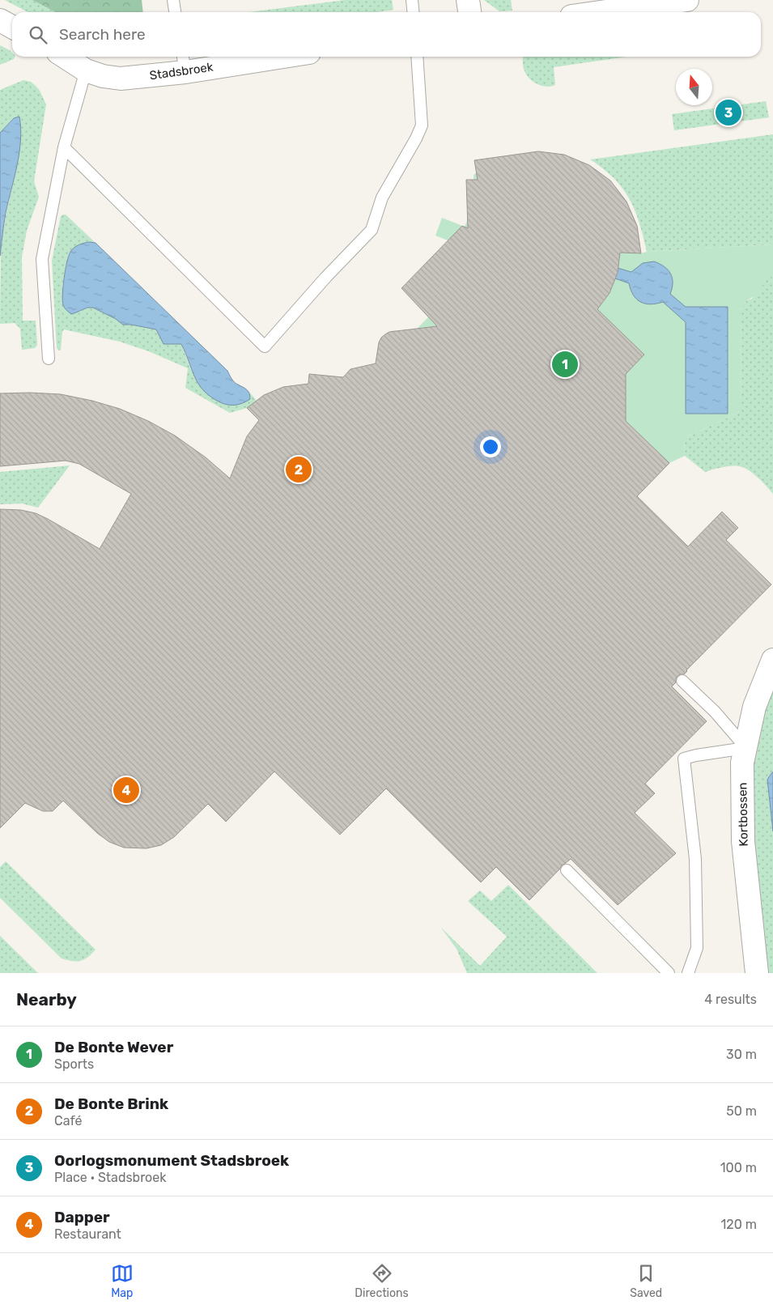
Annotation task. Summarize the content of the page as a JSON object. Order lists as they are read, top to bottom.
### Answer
{
  "streets": {
    "street": ["Stadsbroek", "Kortbossen"]
  },
  "north": "top",
  "page": {
    "search": "Search here",
    "pins": [
      "3",
      "1",
      "2",
      "4"
    ],
    "heading": ["Nearby", "4 results"],
    "list": [
      {
        "mark": "1",
        "name": "De Bonte Wever",
        "note": "Sports",
        "value": "30 m"
      },
      {
        "mark": "2",
        "name": "De Bonte Brink",
        "note": "Café",
        "value": "50 m"
      },
      {
        "mark": "3",
        "name": "Oorlogsmonument Stadsbroek",
        "note": "Place · Stadsbroek",
        "value": "100 m"
      },
      {
        "mark": "4",
        "name": "Dapper",
        "note": "Restaurant",
        "value": "120 m"
      }
    ],
    "nav": ["Map", "Directions", "Saved"]
  }
}
